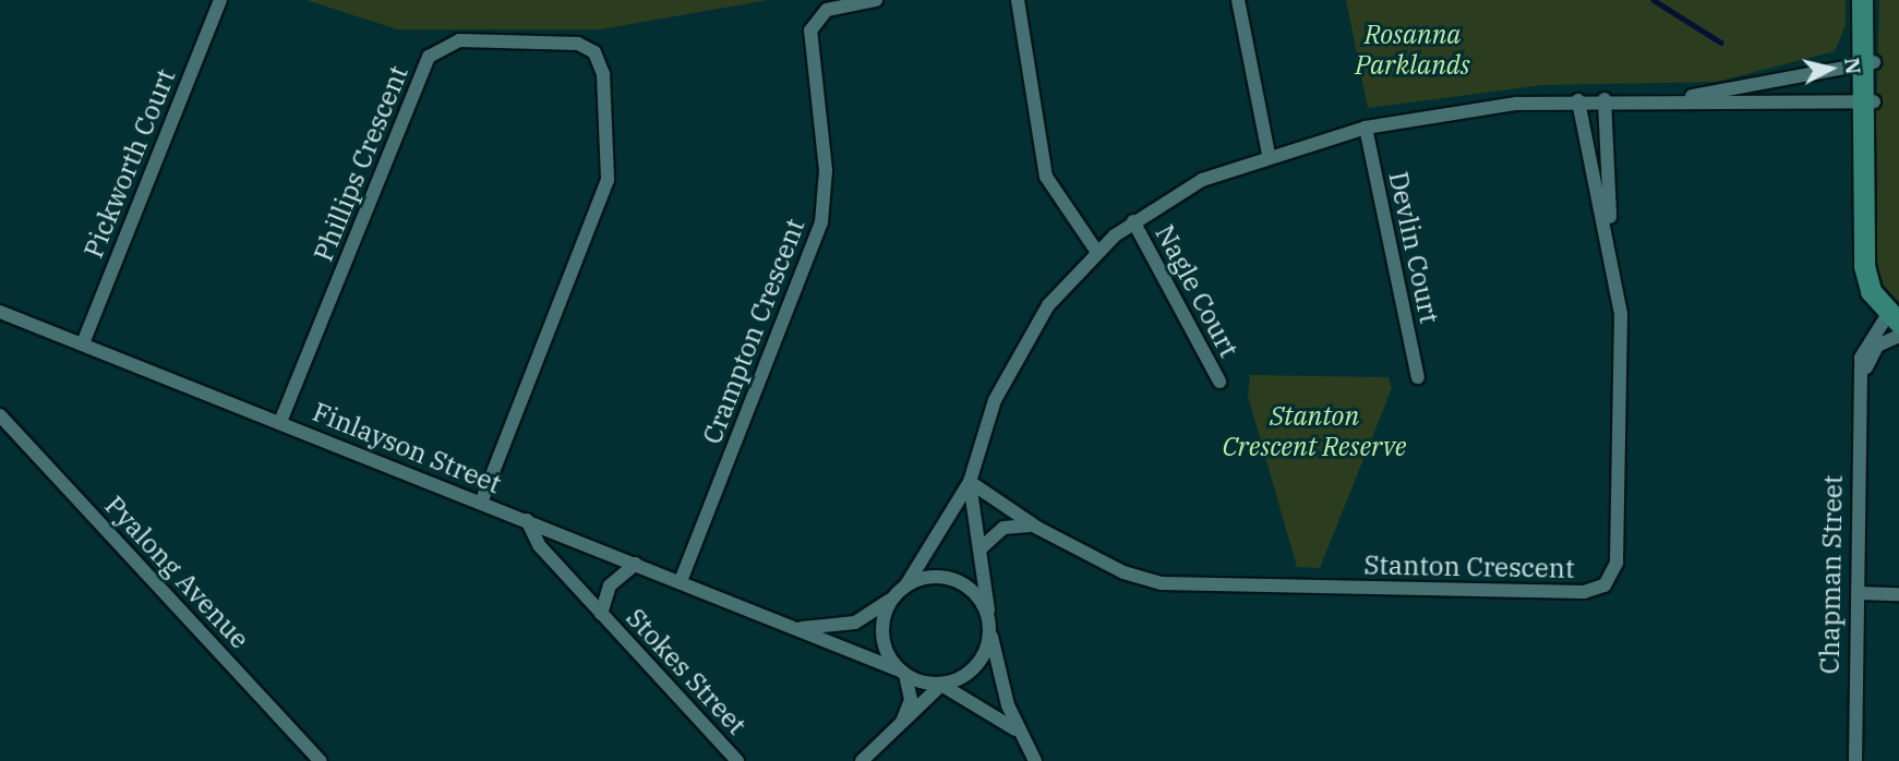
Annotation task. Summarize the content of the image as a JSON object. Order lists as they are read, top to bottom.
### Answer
{
  "streets": {
    "street": [
      "Pickworth Court",
      "Phillips Crescent",
      "Devlin Court",
      "Nagle Court",
      "Crampton Crescent",
      "Finlayson Street",
      "Stanton Crescent",
      "Pyalong Avenue",
      "Chapman Street",
      "Stokes Street"
    ]
  },
  "crossings": [
    ["Pickworth Court", "Finlayson Street"],
    ["Phillips Crescent", "Finlayson Street"],
    ["Crampton Crescent", "Finlayson Street"],
    ["Finlayson Street", "Stokes Street"]
  ],
  "parks": ["Rosanna Parklands", "Stanton Crescent Reserve"],
  "north": "right"
}
